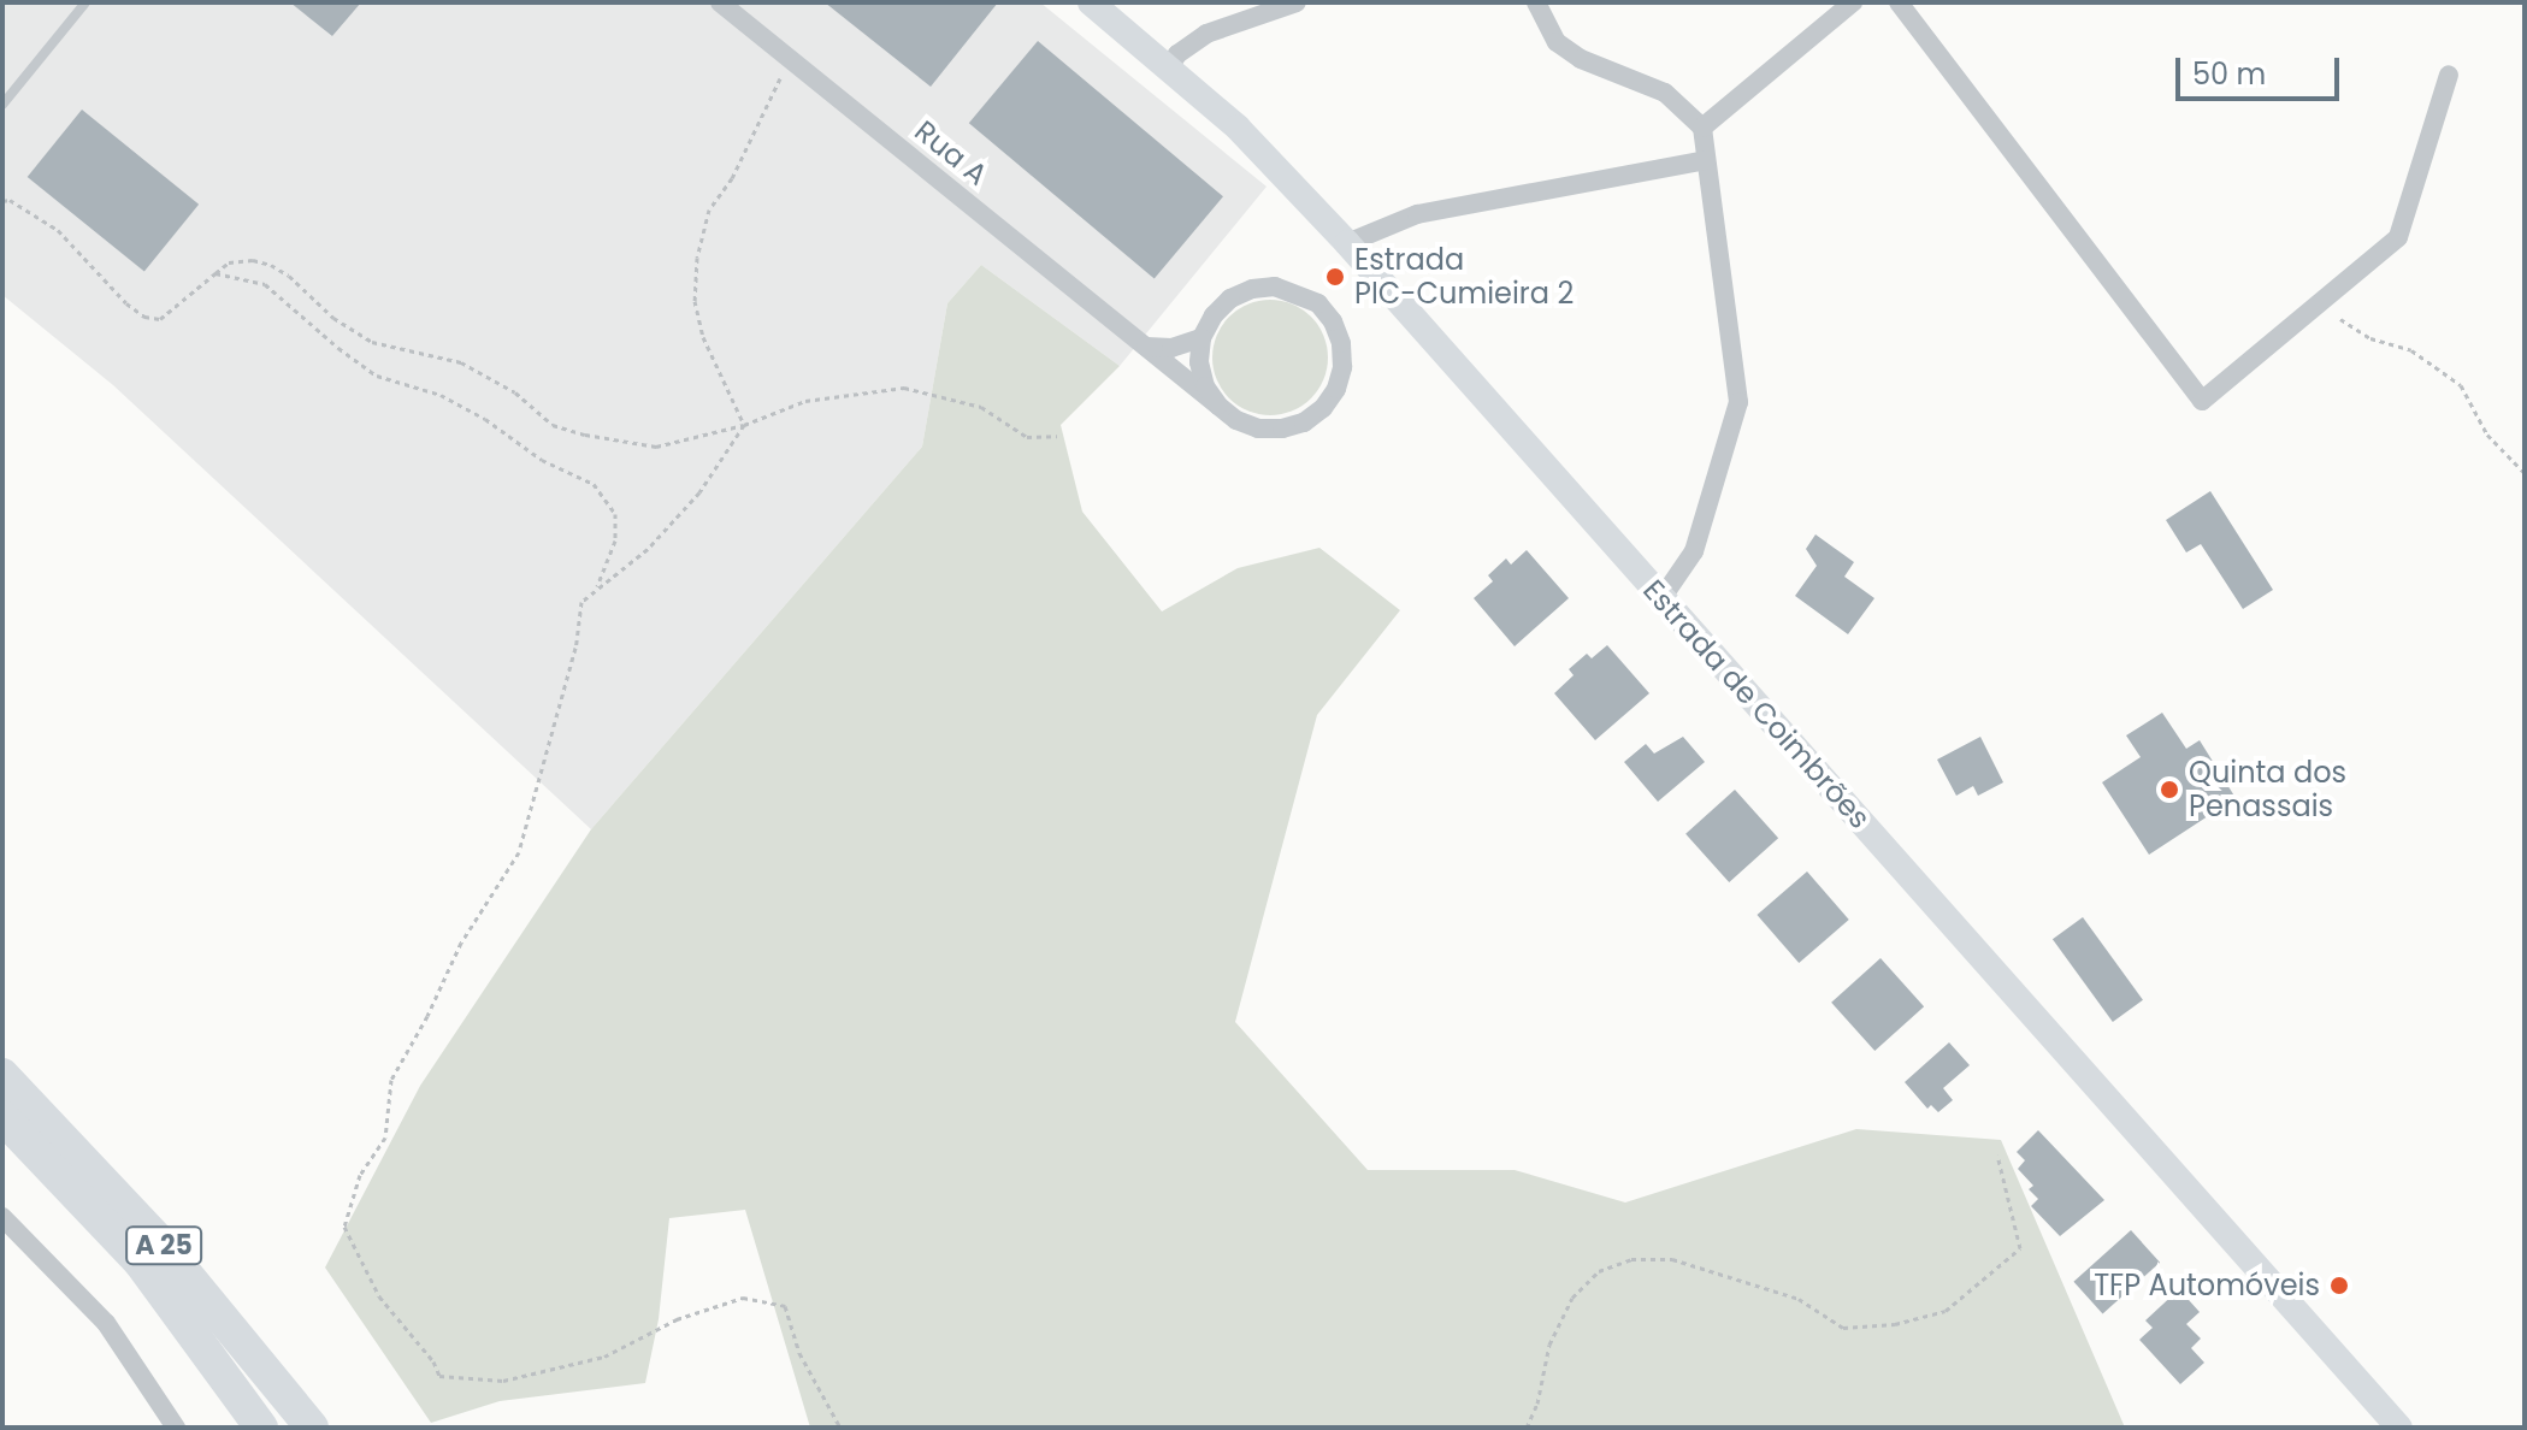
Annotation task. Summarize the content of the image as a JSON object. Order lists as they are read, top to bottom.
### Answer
{
  "streets": {
    "highway": ["A 25"],
    "street": ["Rua A", "Estrada de Coimbrões"]
  },
  "places": ["Estrada PIC-Cumieira 2", "Quinta dos Penassais", "TFP Automóveis"],
  "scale_bar": "50 m"
}
